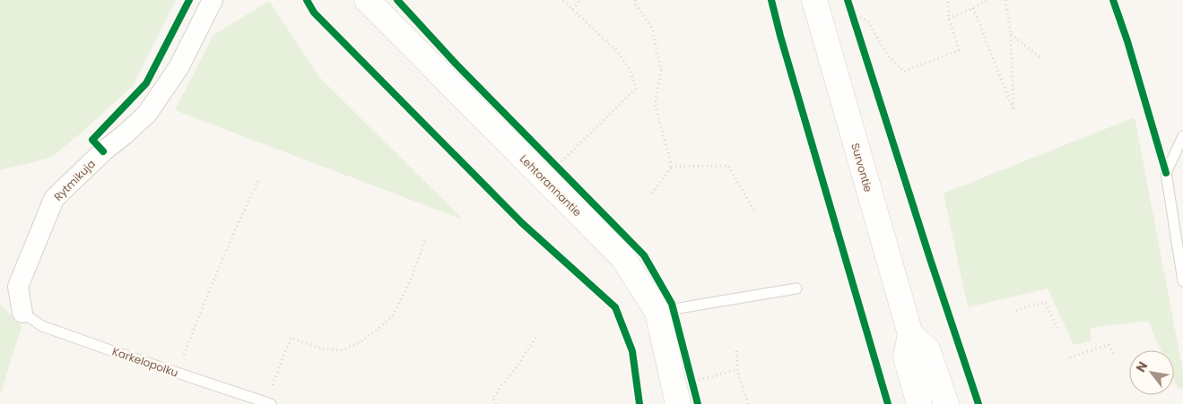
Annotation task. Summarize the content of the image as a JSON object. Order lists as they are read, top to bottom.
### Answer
{
  "streets": {
    "street": ["Survontie", "Rytmikuja", "Lehtorannantie"],
    "lane": ["Karkelopolku"]
  },
  "crossings": [
    ["Rytmikuja", "Karkelopolku"]
  ],
  "north": "top left"
}
